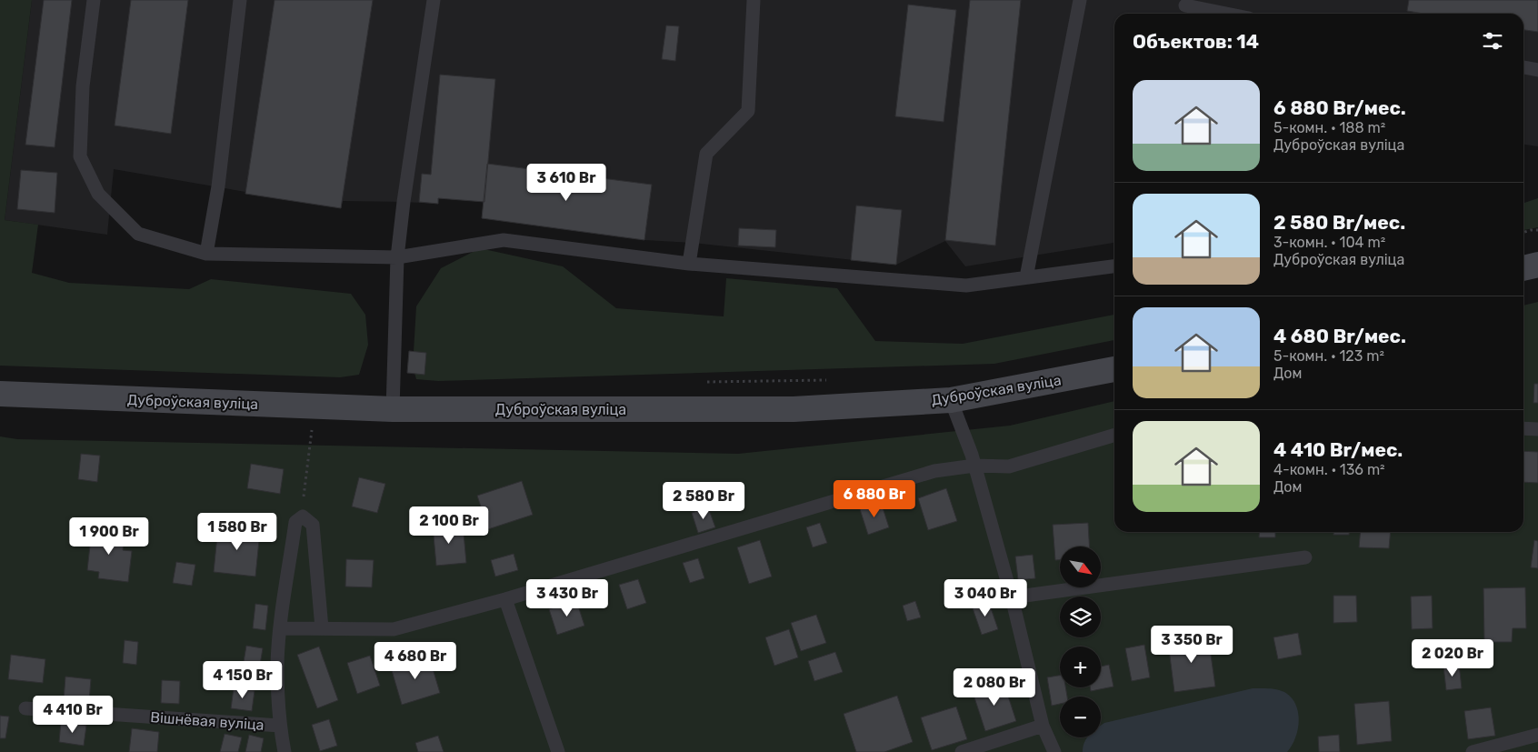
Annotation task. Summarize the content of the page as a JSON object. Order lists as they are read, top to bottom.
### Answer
{
  "streets": {
    "main road": ["Дуброўская вуліца"],
    "lane": ["Вішнёвая вуліца"]
  },
  "north": "bottom right",
  "page": {
    "heading": "Объектов: 14",
    "list": [
      {
        "name": "6 880 Br/мес.",
        "note": "5-комн. · 188 m² · Дуброўская вуліца"
      },
      {
        "name": "2 580 Br/мес.",
        "note": "3-комн. · 104 m² · Дуброўская вуліца"
      },
      {
        "name": "4 680 Br/мес.",
        "note": "5-комн. · 123 m² · Дом"
      },
      {
        "name": "4 410 Br/мес.",
        "note": "4-комн. · 136 m² · Дом"
      }
    ],
    "price": [
      "3 610 Br",
      "6 880 Br",
      "2 580 Br",
      "2 100 Br",
      "1 580 Br",
      "1 900 Br",
      "3 430 Br",
      "3 040 Br",
      "3 350 Br",
      "2 020 Br",
      "4 680 Br",
      "4 150 Br",
      "2 080 Br",
      "4 410 Br"
    ],
    "map_buttons": ["+", "−"]
  }
}
